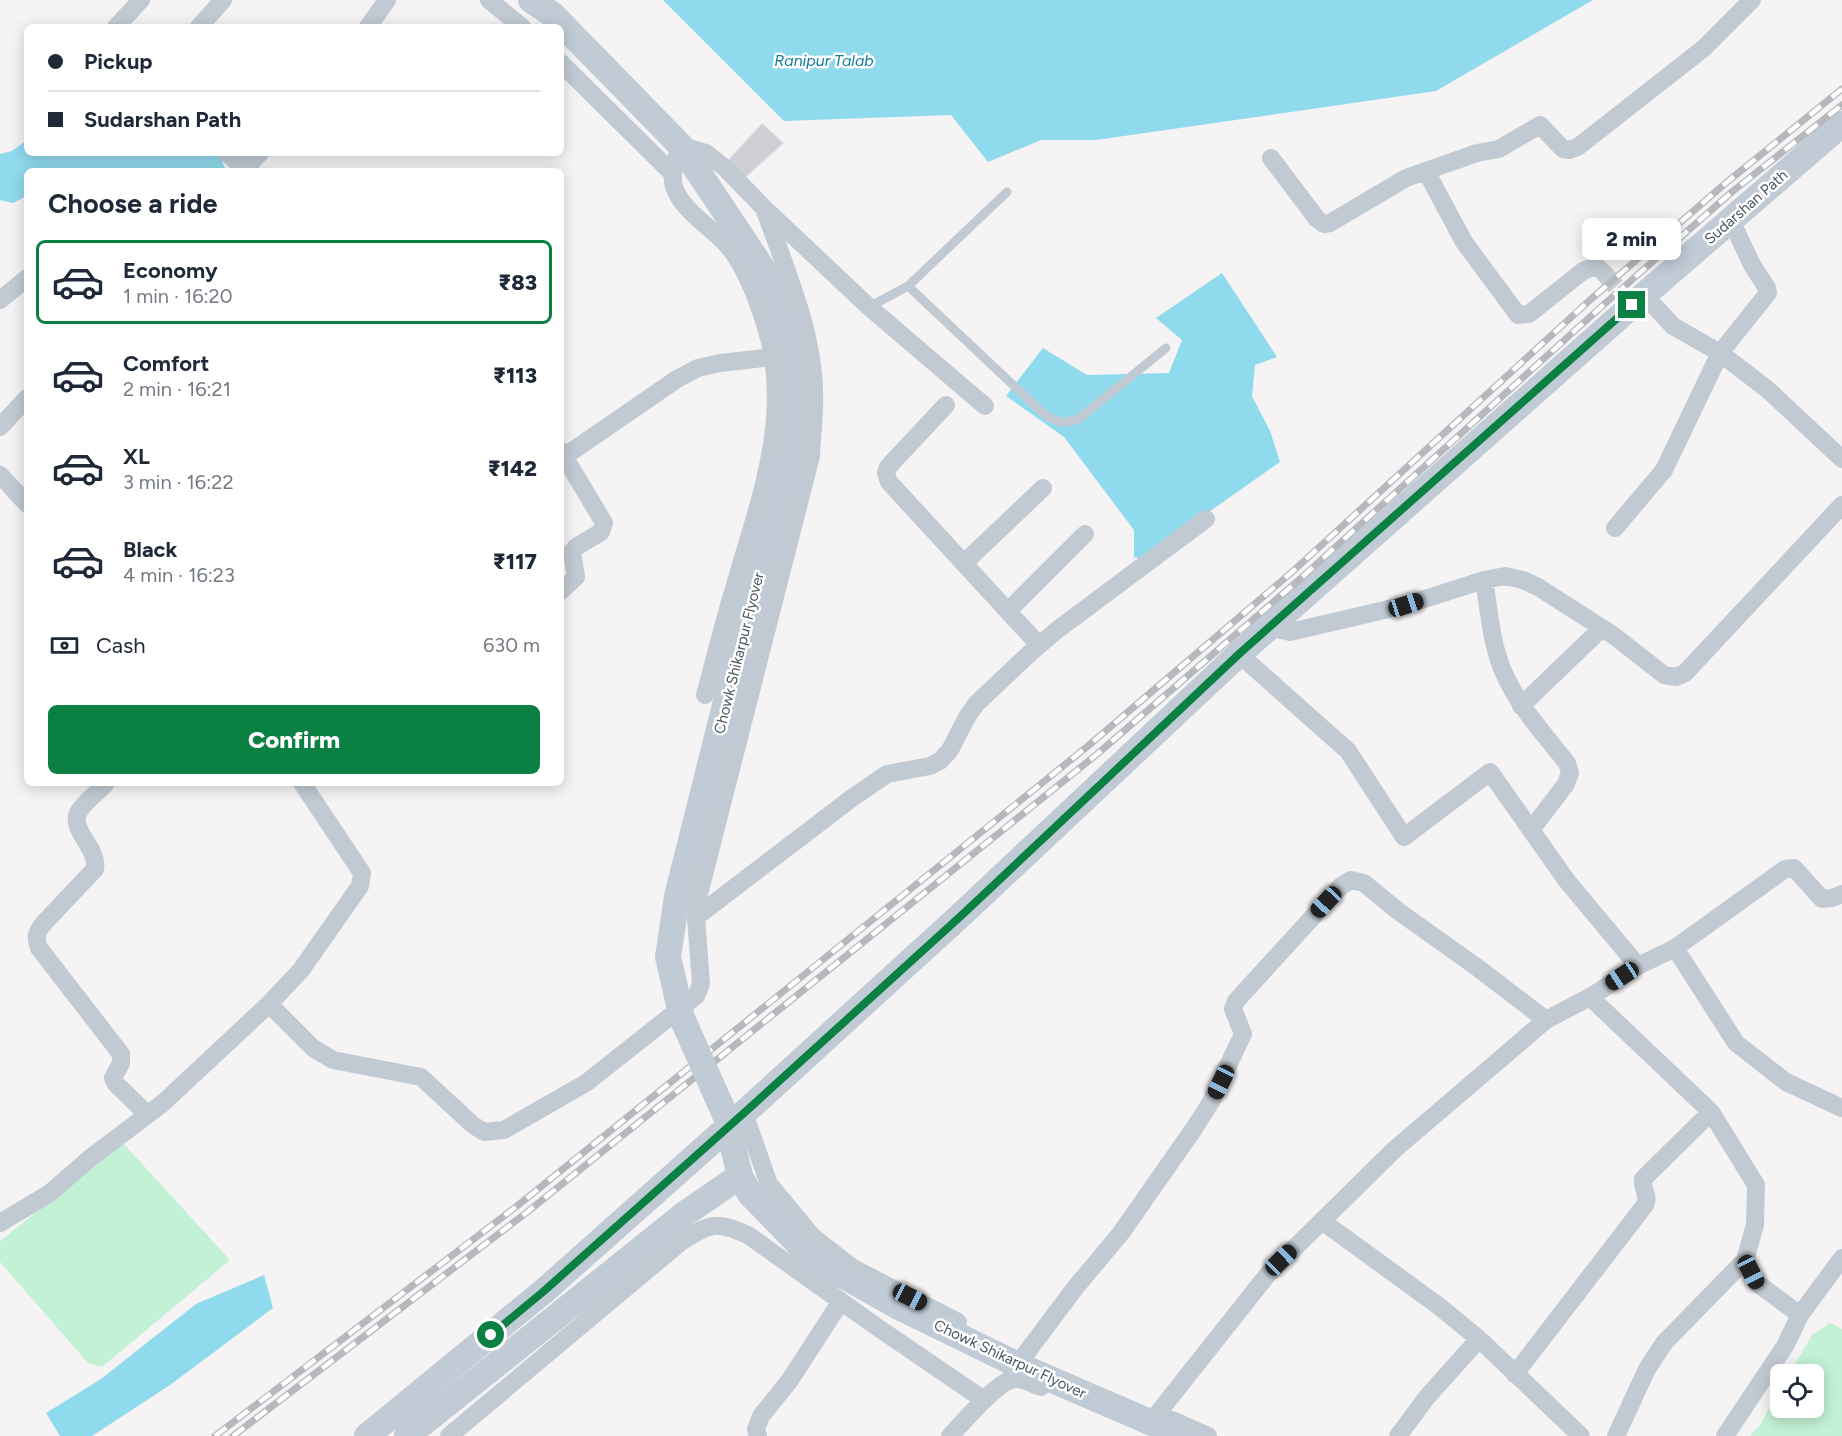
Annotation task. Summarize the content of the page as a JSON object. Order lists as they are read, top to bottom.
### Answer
{
  "streets": {
    "main road": ["Sudarshan Path", "Chowk Shikarpur Flyover"]
  },
  "water": ["Ranipur Talab"],
  "page": {
    "banner": ["Pickup", "Sudarshan Path"],
    "heading": "Choose a ride",
    "bubble": "2 min",
    "list": [
      {
        "name": "Economy",
        "note": "1 min · 16:20",
        "value": "₹83"
      },
      {
        "name": "Comfort",
        "note": "2 min · 16:21",
        "value": "₹113"
      },
      {
        "name": "XL",
        "note": "3 min · 16:22",
        "value": "₹142"
      },
      {
        "name": "Black",
        "note": "4 min · 16:23",
        "value": "₹117"
      }
    ],
    "pay": ["Cash", "630 m"],
    "buttons": "Confirm"
  }
}
